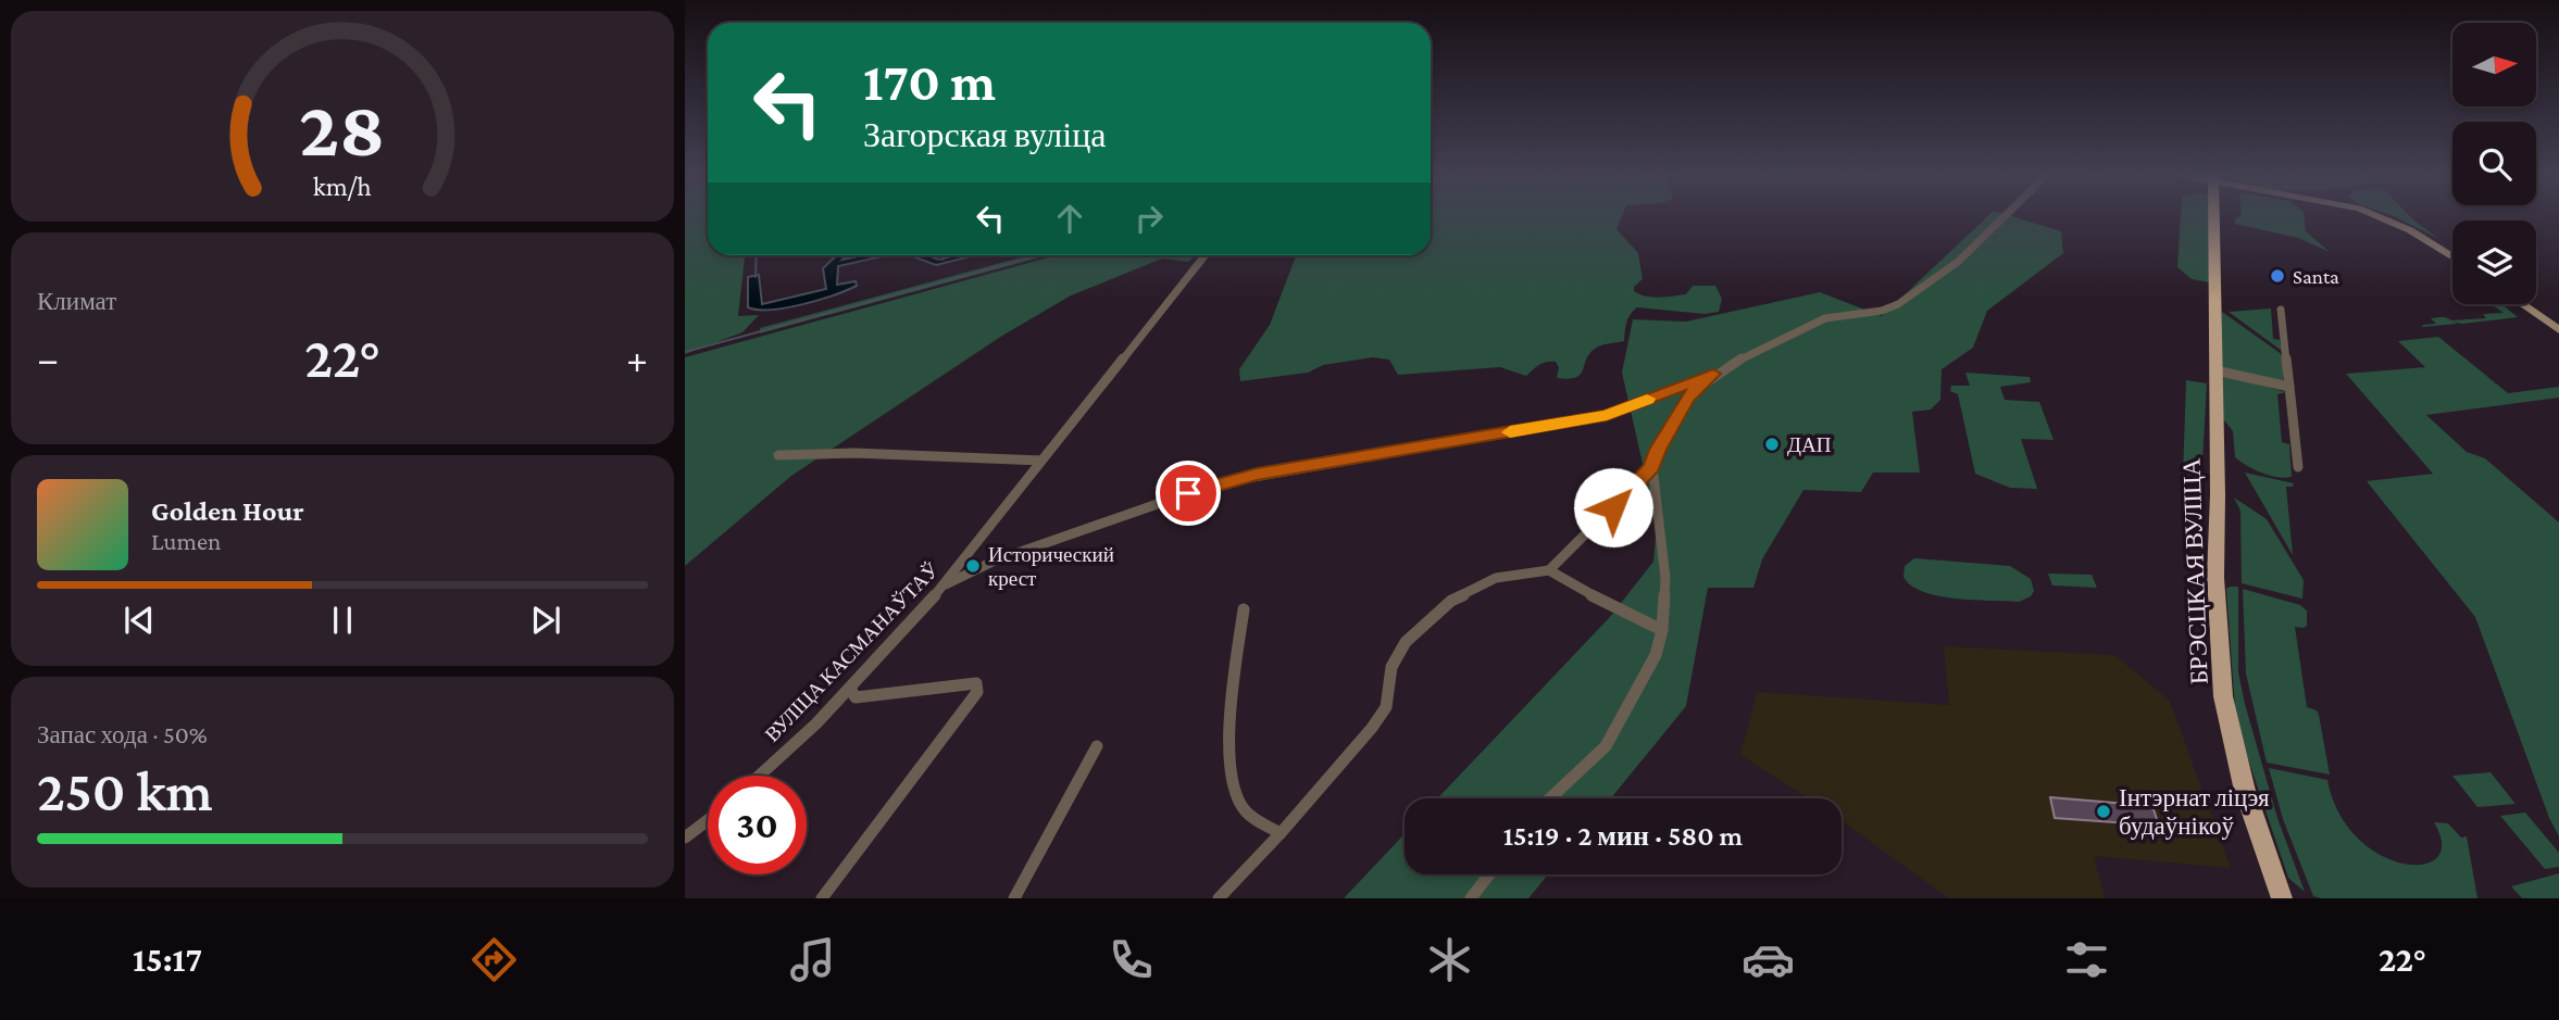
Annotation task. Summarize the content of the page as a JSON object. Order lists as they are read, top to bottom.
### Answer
{
  "streets": {
    "main road": ["БРЭСЦКАЯ ВУЛІЦА"],
    "street": ["ВУЛІЦА КАСМАНАЎТАЎ"]
  },
  "places": [
    "Santa",
    "ДАП",
    "Исторический крест",
    "Інтэрнат ліцэя будаўнікоў"
  ],
  "north": "right",
  "page": {
    "turn": ["170 m", "Загорская вуліца"],
    "tile": [
      "Климат",
      ["Запас хода · 50%", "250 km"]
    ],
    "heat": ["−", "22°", "+"],
    "song": ["Golden Hour", "Lumen"],
    "limit": "30",
    "trip": "15:19 · 2 мин · 580 m",
    "tabs": ["15:17", "22°"],
    "gauge": ["28", "km/h"]
  }
}
